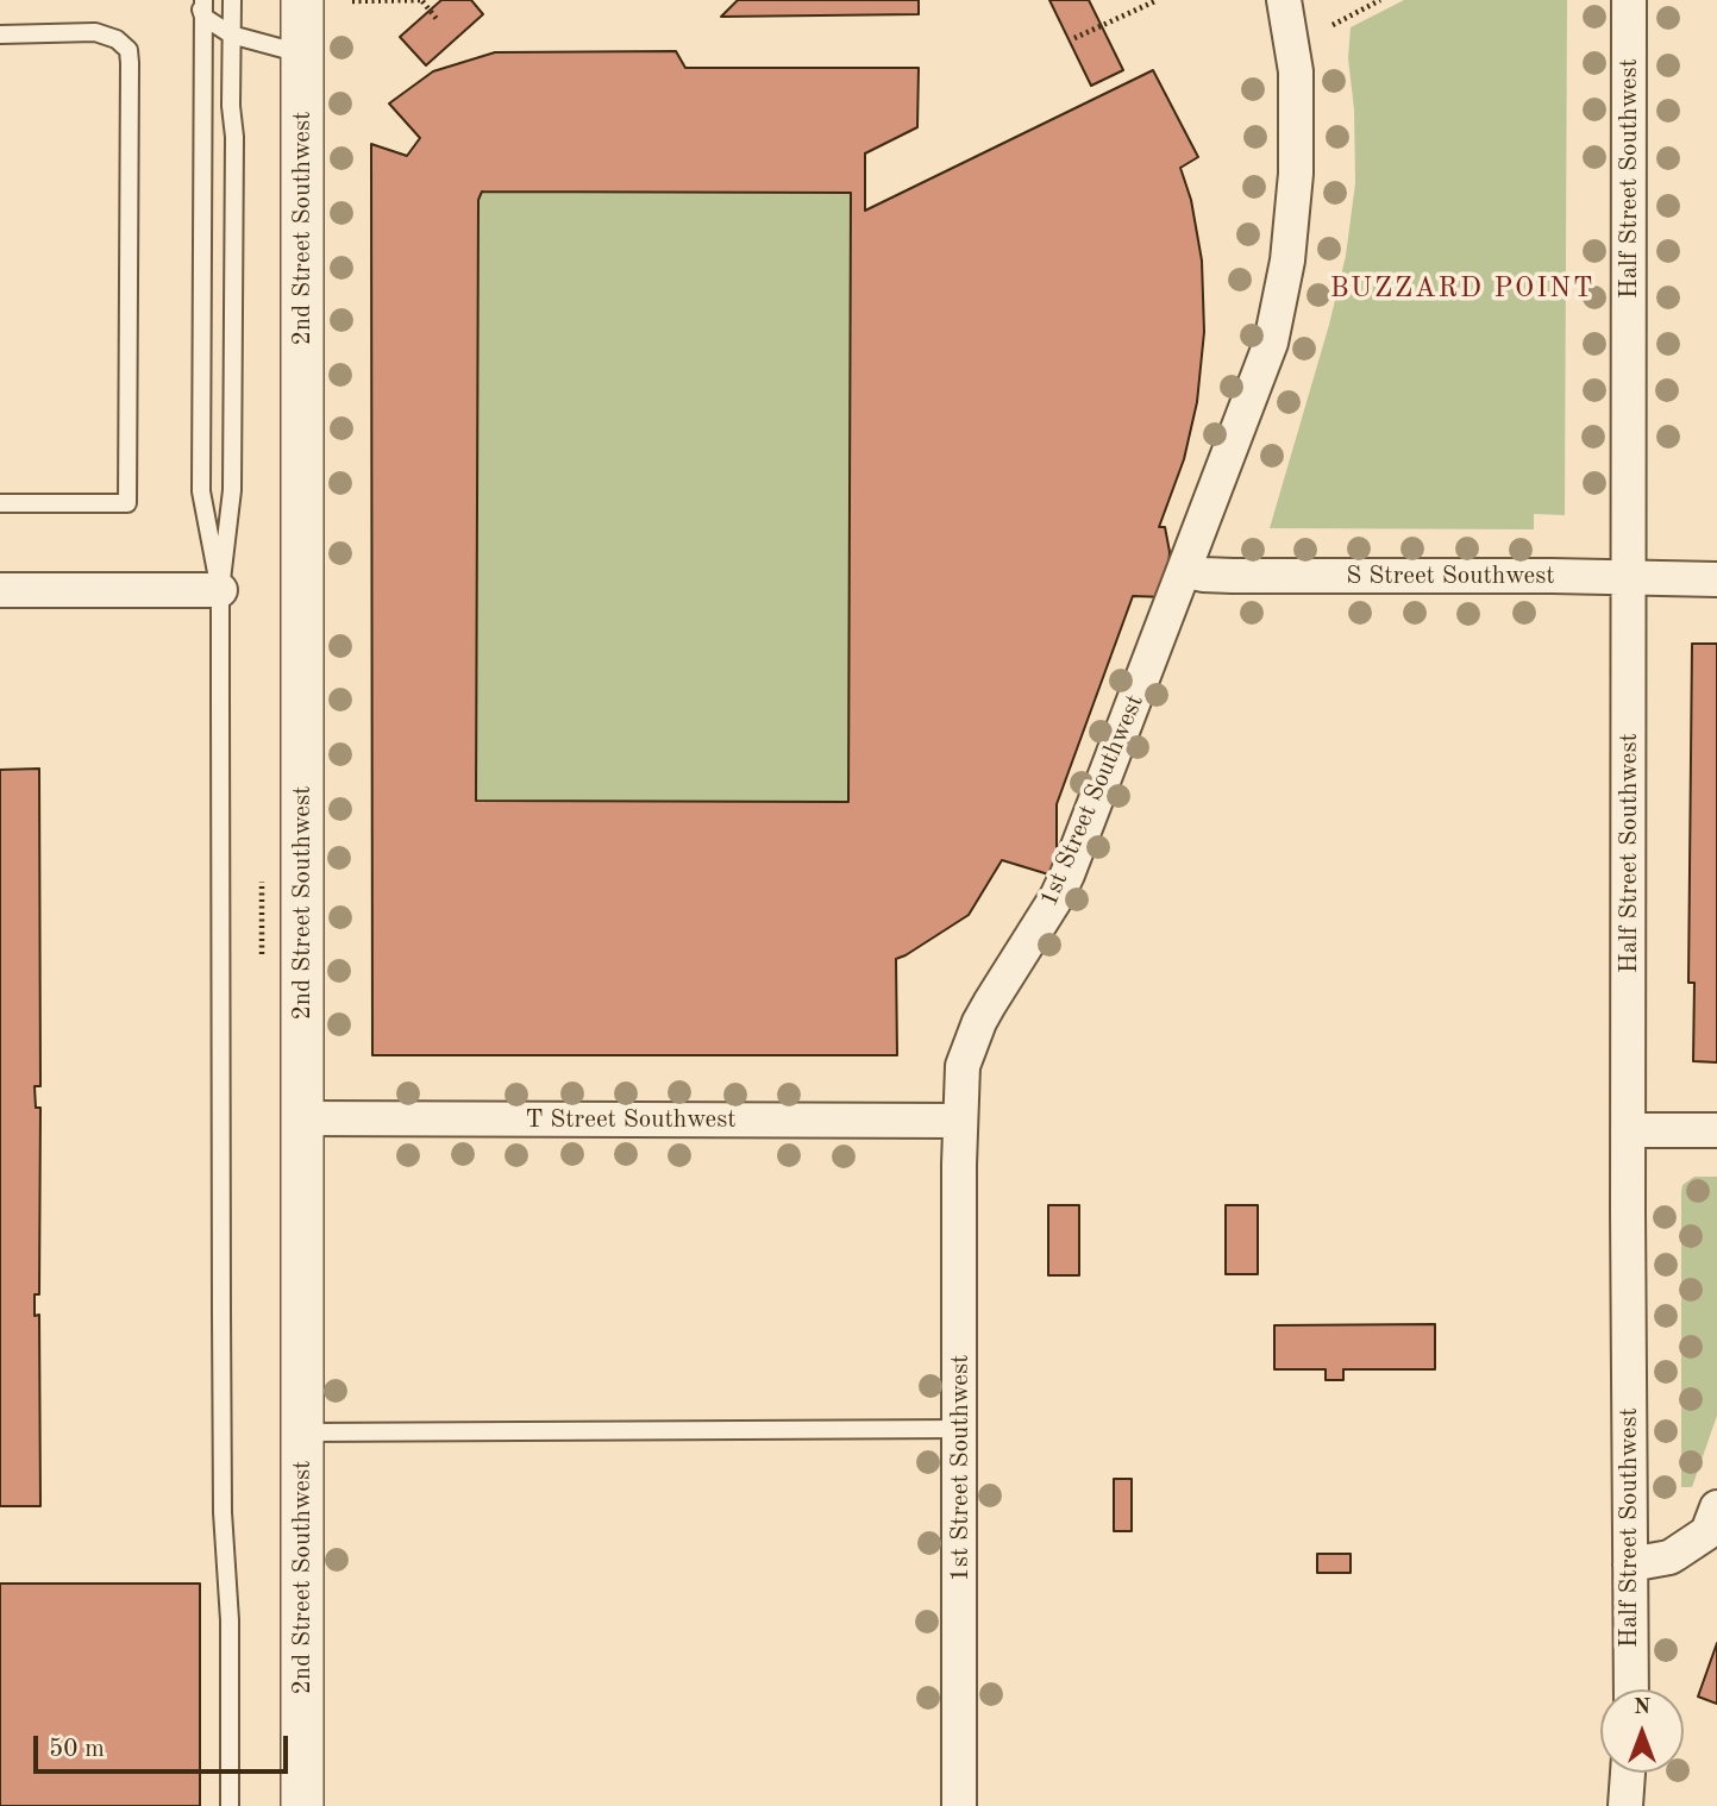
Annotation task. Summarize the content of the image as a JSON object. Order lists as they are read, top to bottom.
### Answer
{
  "streets": {
    "street": [
      "Half Street Southwest",
      "2nd Street Southwest",
      "S Street Southwest",
      "1st Street Southwest",
      "T Street Southwest"
    ]
  },
  "crossings": [
    ["Half Street Southwest", "S Street Southwest"],
    ["2nd Street Southwest", "T Street Southwest"],
    ["S Street Southwest", "1st Street Southwest"],
    ["1st Street Southwest", "T Street Southwest"]
  ],
  "districts": ["BUZZARD POINT"],
  "scale_bar": "50 m",
  "north": "top"
}
